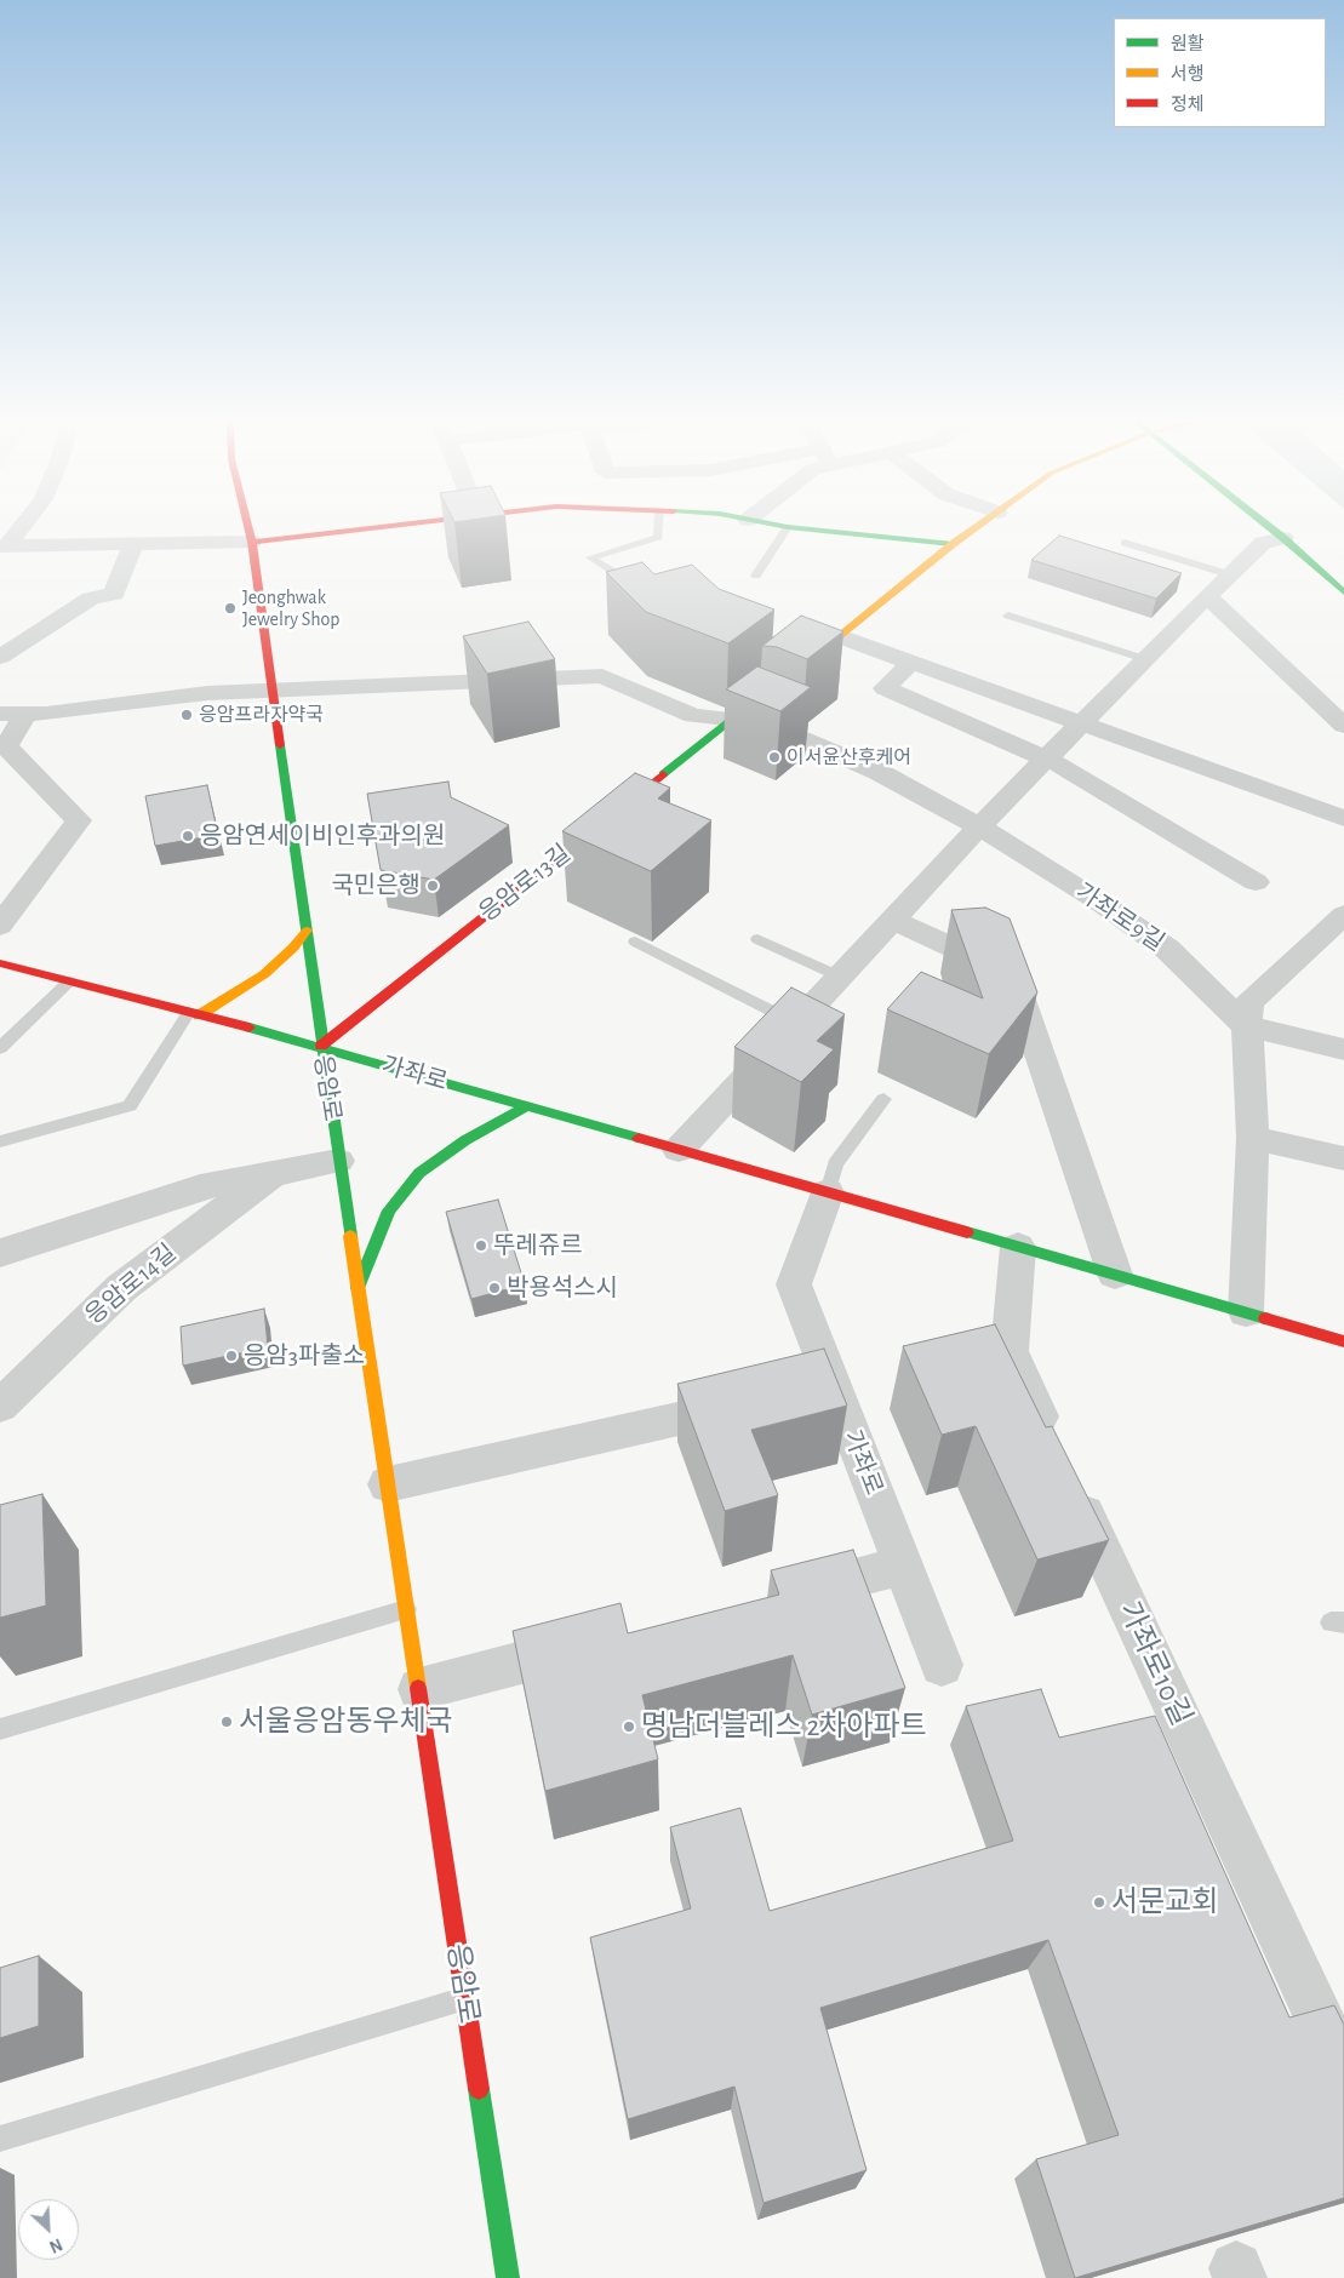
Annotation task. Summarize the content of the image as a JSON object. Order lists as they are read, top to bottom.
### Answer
{
  "streets": {
    "main road": ["응암로13길", "가좌로", "응암로"],
    "street": ["가좌로9길", "응암로14길", "가좌로10길"]
  },
  "crossings": [
    ["응암로13길", "가좌로9길"],
    ["응암로13길", "가좌로"],
    ["응암로13길", "응암로"],
    ["가좌로", "응암로"],
    ["가좌로", "가좌로10길"],
    ["응암로", "응암로14길"]
  ],
  "places": [
    "Jeonghwak Jewelry Shop",
    "응암프라자약국",
    "이서윤산후케어",
    "응암연세이비인후과의원",
    "국민은행",
    "뚜레쥬르",
    "박용석스시",
    "응암3파출소",
    "서울응암동우체국",
    "명남더블레스 2차아파트",
    "서문교회"
  ],
  "legend": ["원활", "서행", "정체"],
  "north": "bottom right"
}
